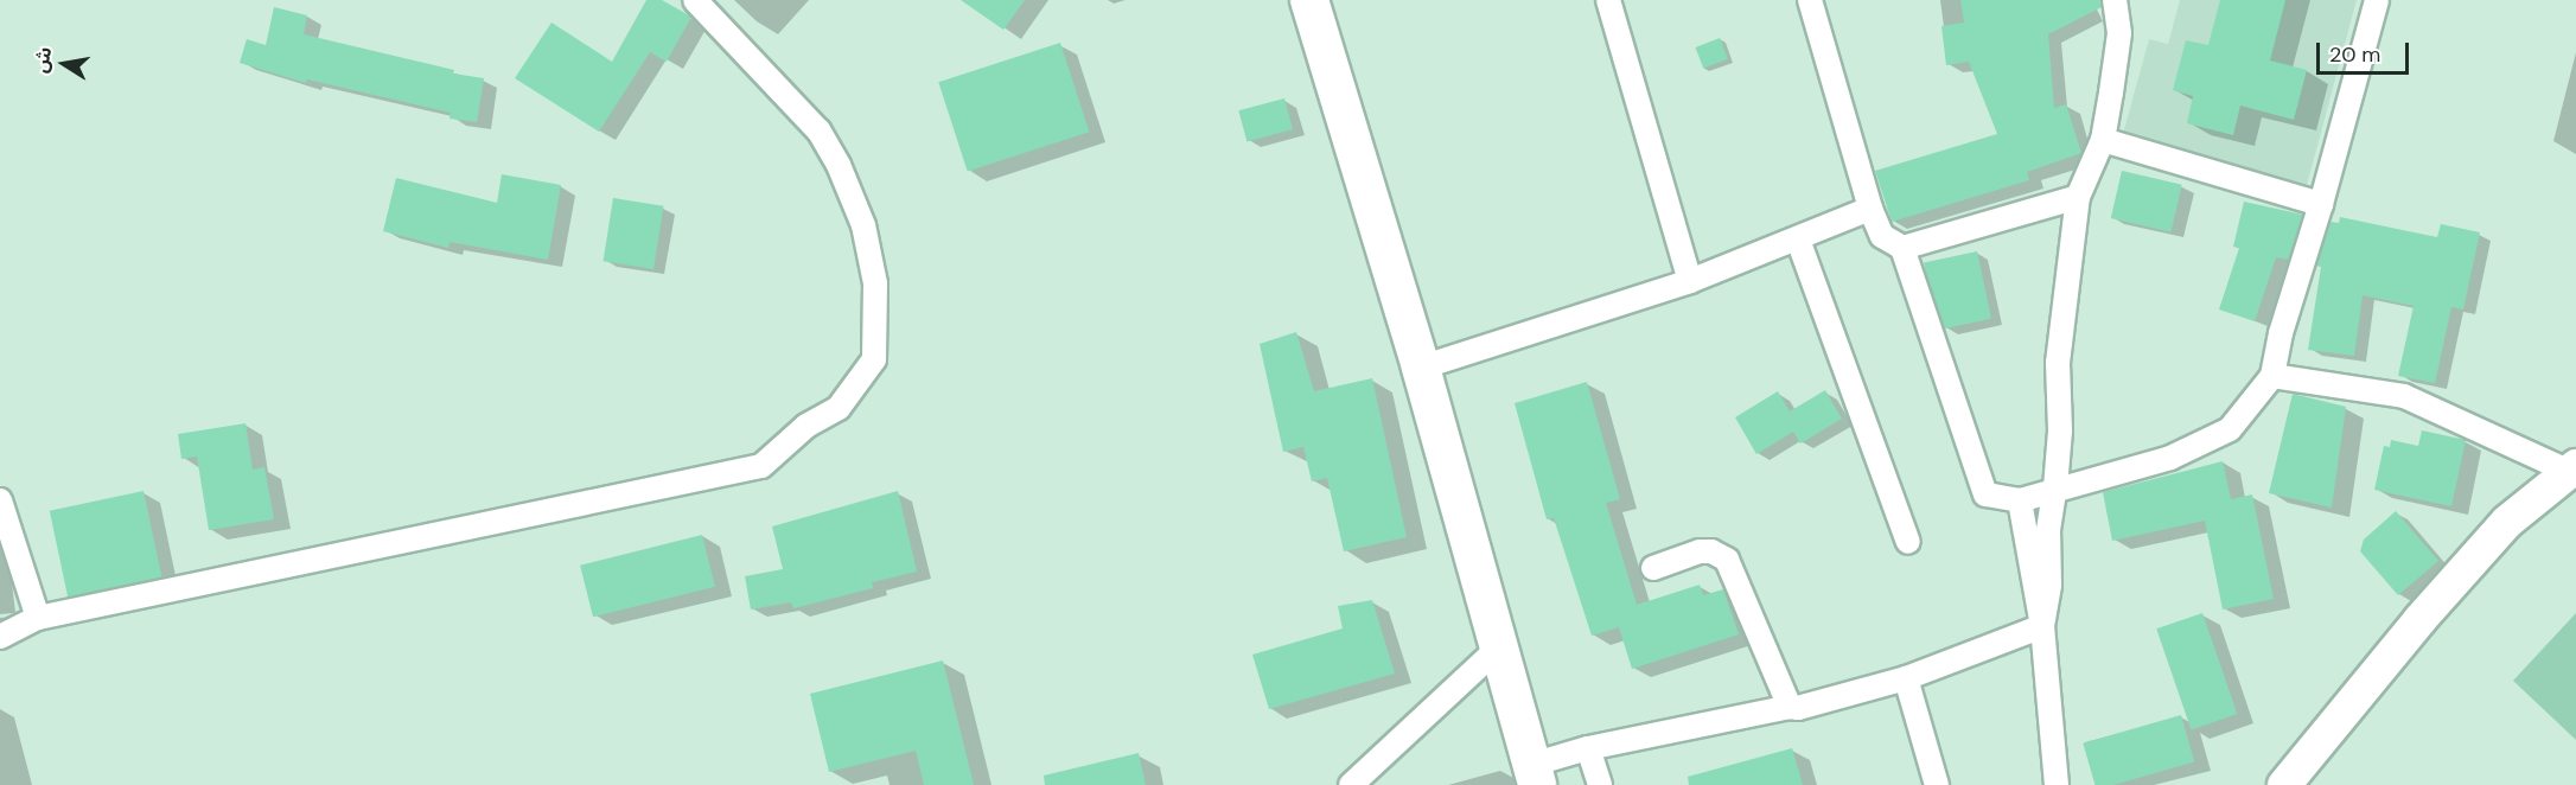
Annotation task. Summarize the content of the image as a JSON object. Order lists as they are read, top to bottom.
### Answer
{
  "scale_bar": "20 m",
  "north": "left"
}
